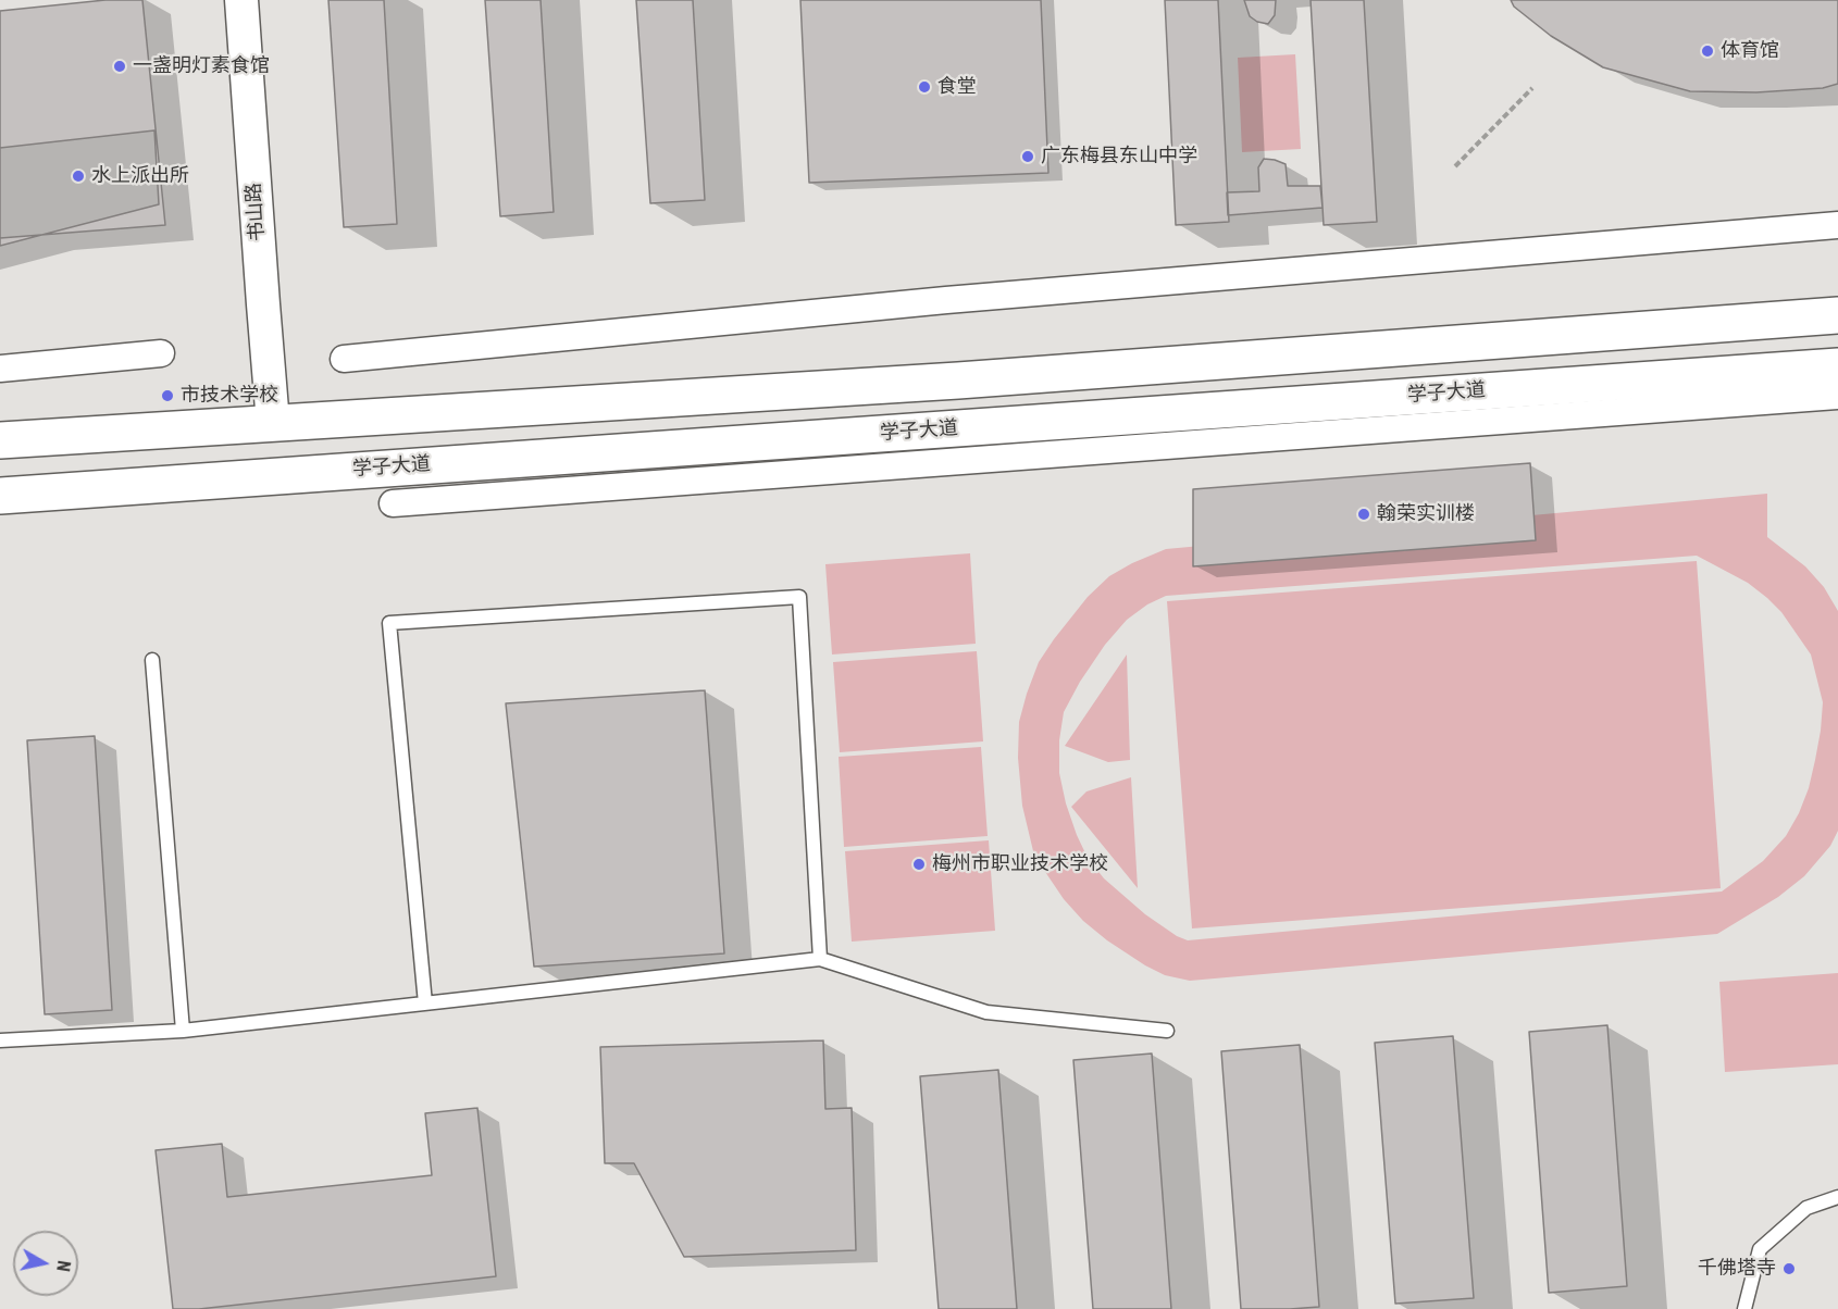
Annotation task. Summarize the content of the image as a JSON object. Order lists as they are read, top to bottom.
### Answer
{
  "streets": {
    "main road": ["学子大道"],
    "street": ["书山路"]
  },
  "places": [
    "体育馆",
    "一盏明灯素食馆",
    "食堂",
    "广东梅县东山中学",
    "水上派出所",
    "市技术学校",
    "翰荣实训楼",
    "梅州市职业技术学校",
    "千佛塔寺"
  ],
  "north": "right"
}
